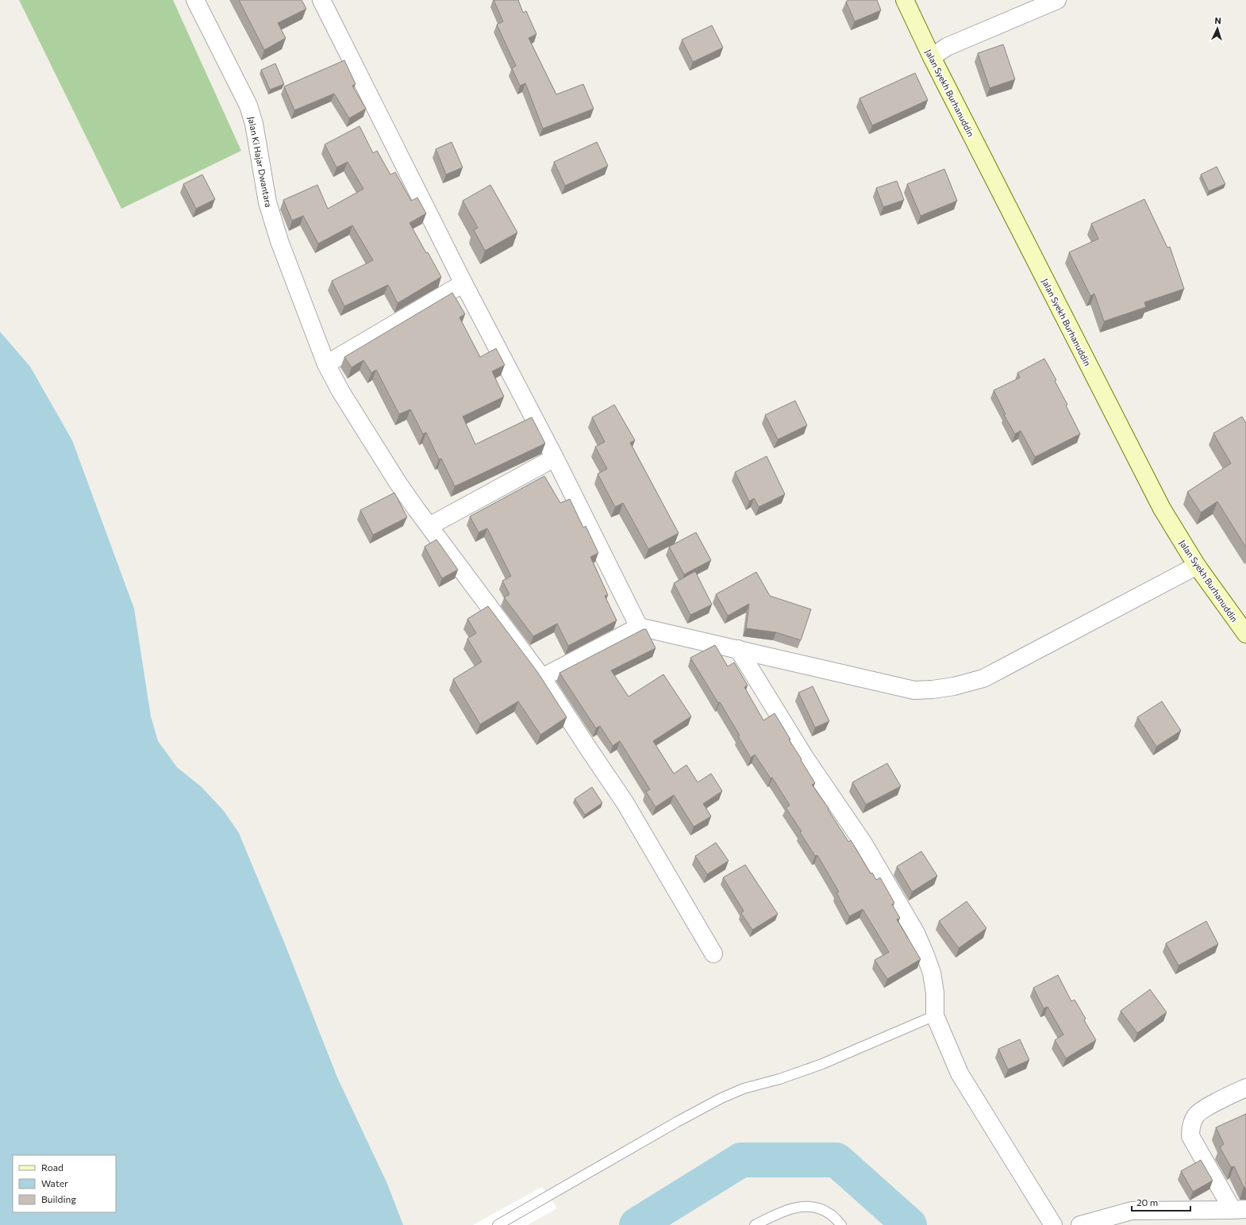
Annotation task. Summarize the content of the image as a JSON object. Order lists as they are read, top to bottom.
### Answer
{
  "streets": {
    "main road": ["Jalan Syekh Burhanuddin"],
    "street": ["Jalan Ki Hajar Dwantara"]
  },
  "legend": ["Road", "Water", "Building"],
  "scale_bar": "20 m",
  "north": "top"
}
